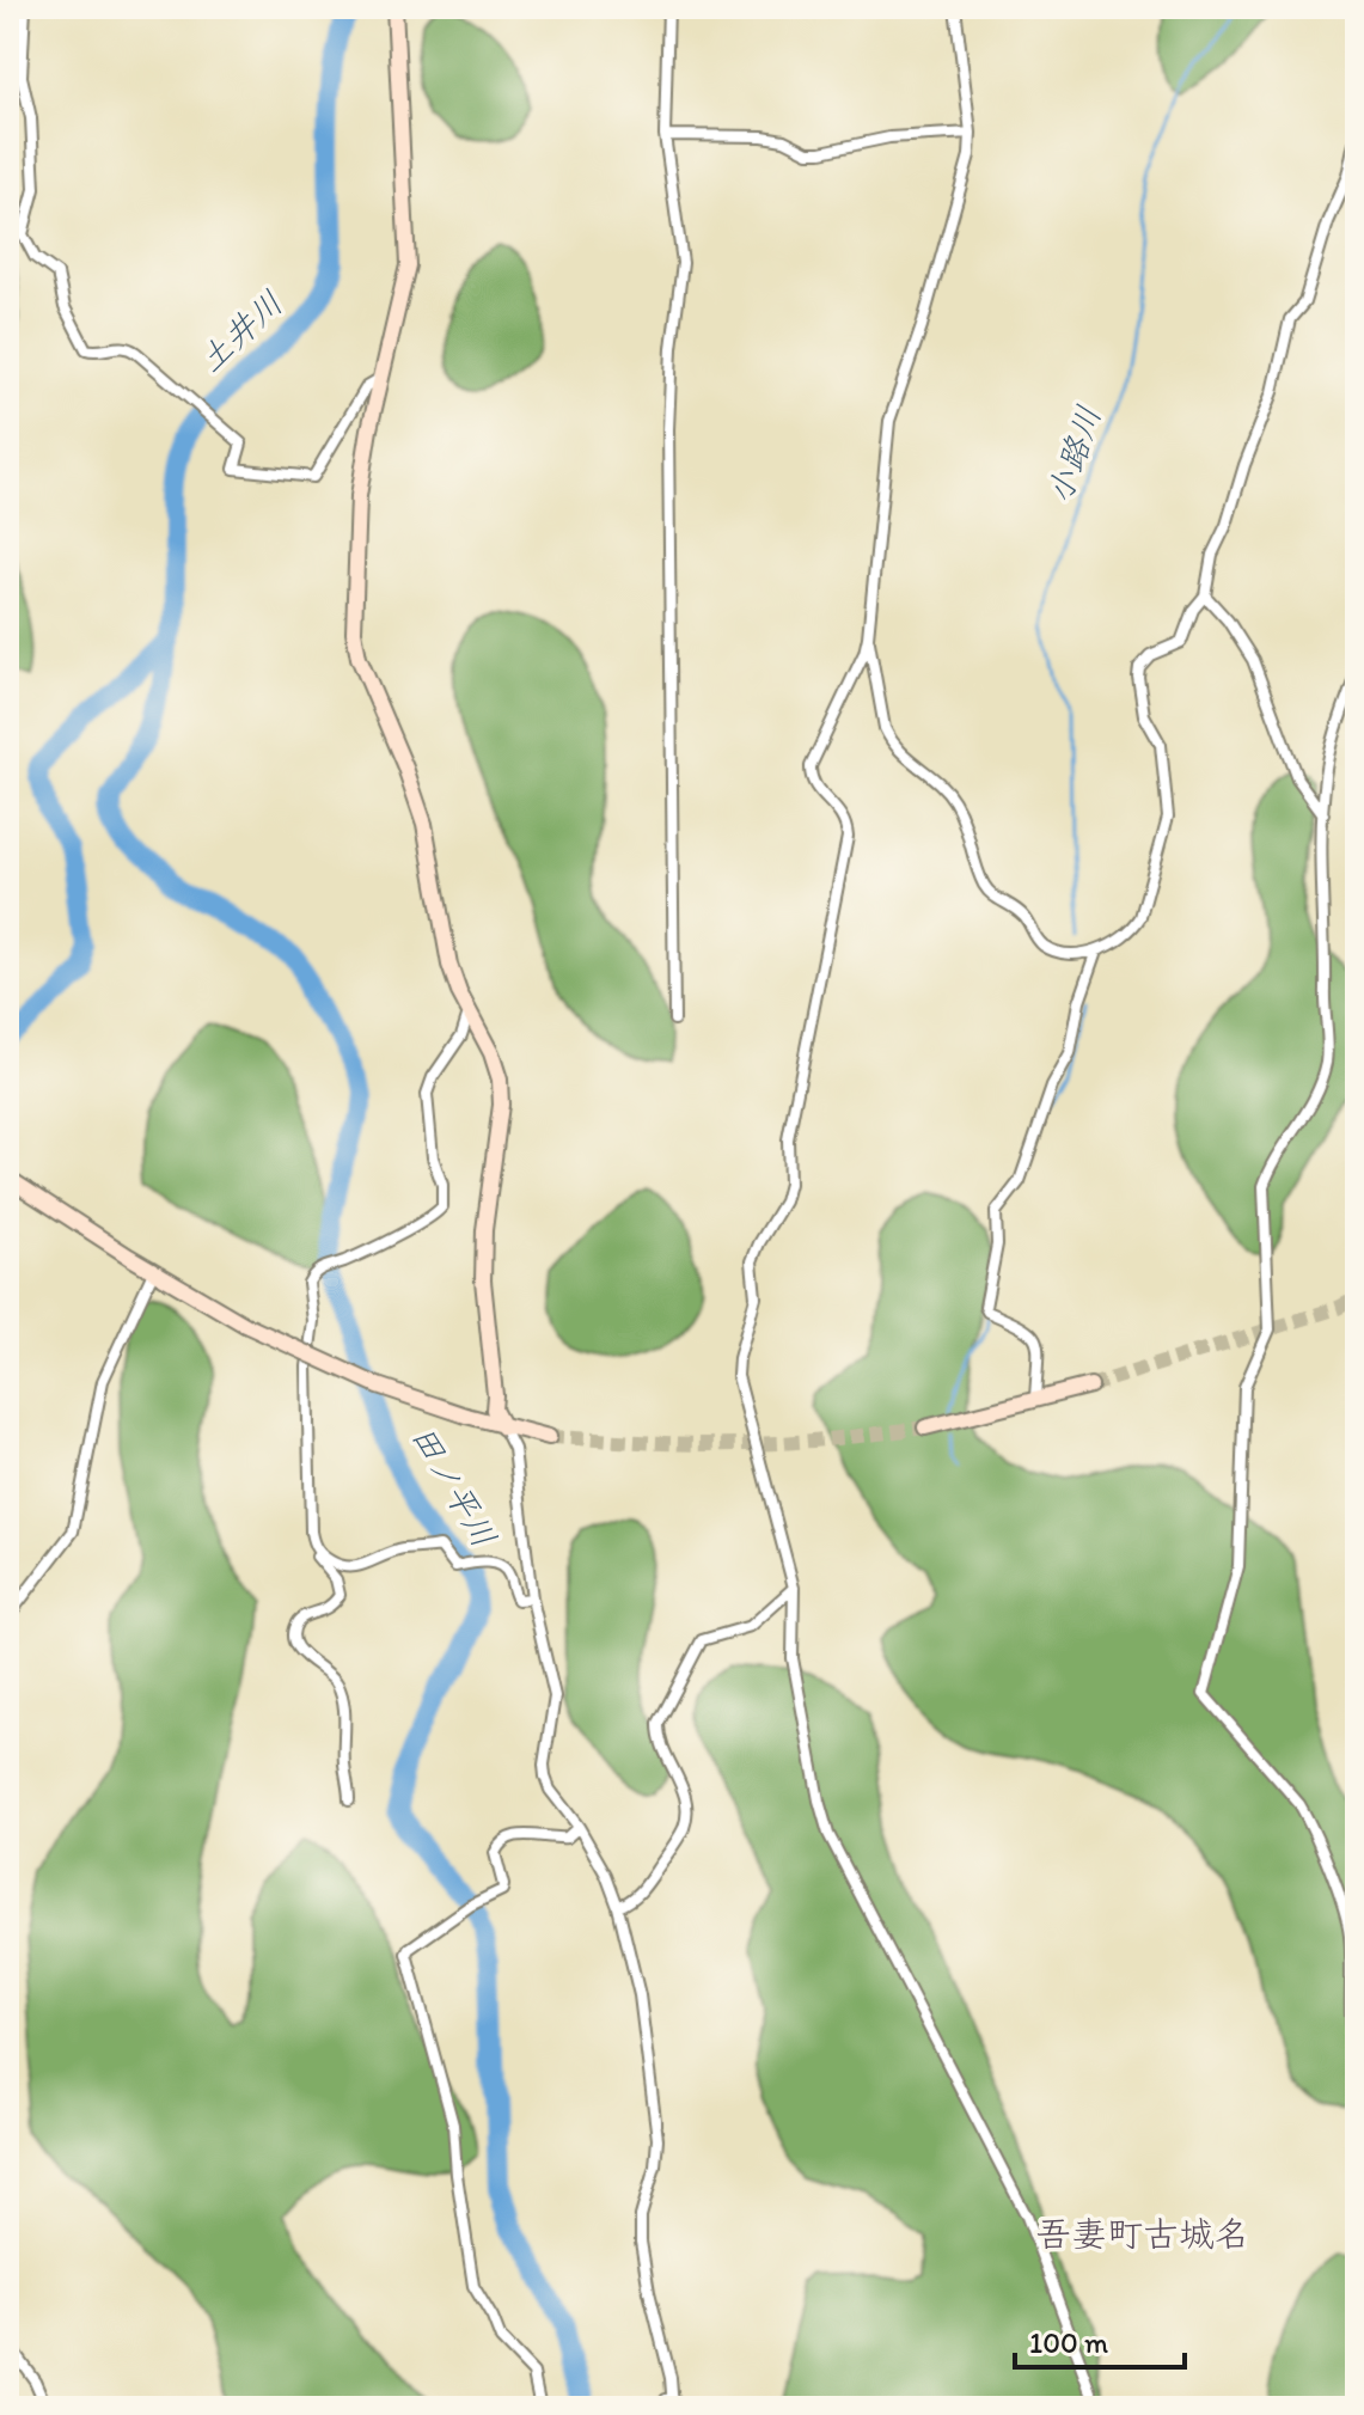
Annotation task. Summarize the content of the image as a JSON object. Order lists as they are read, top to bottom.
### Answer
{
  "districts": ["吾妻町古城名"],
  "water": ["土井川", "小路川", "田ノ平川"],
  "scale_bar": "100 m"
}
